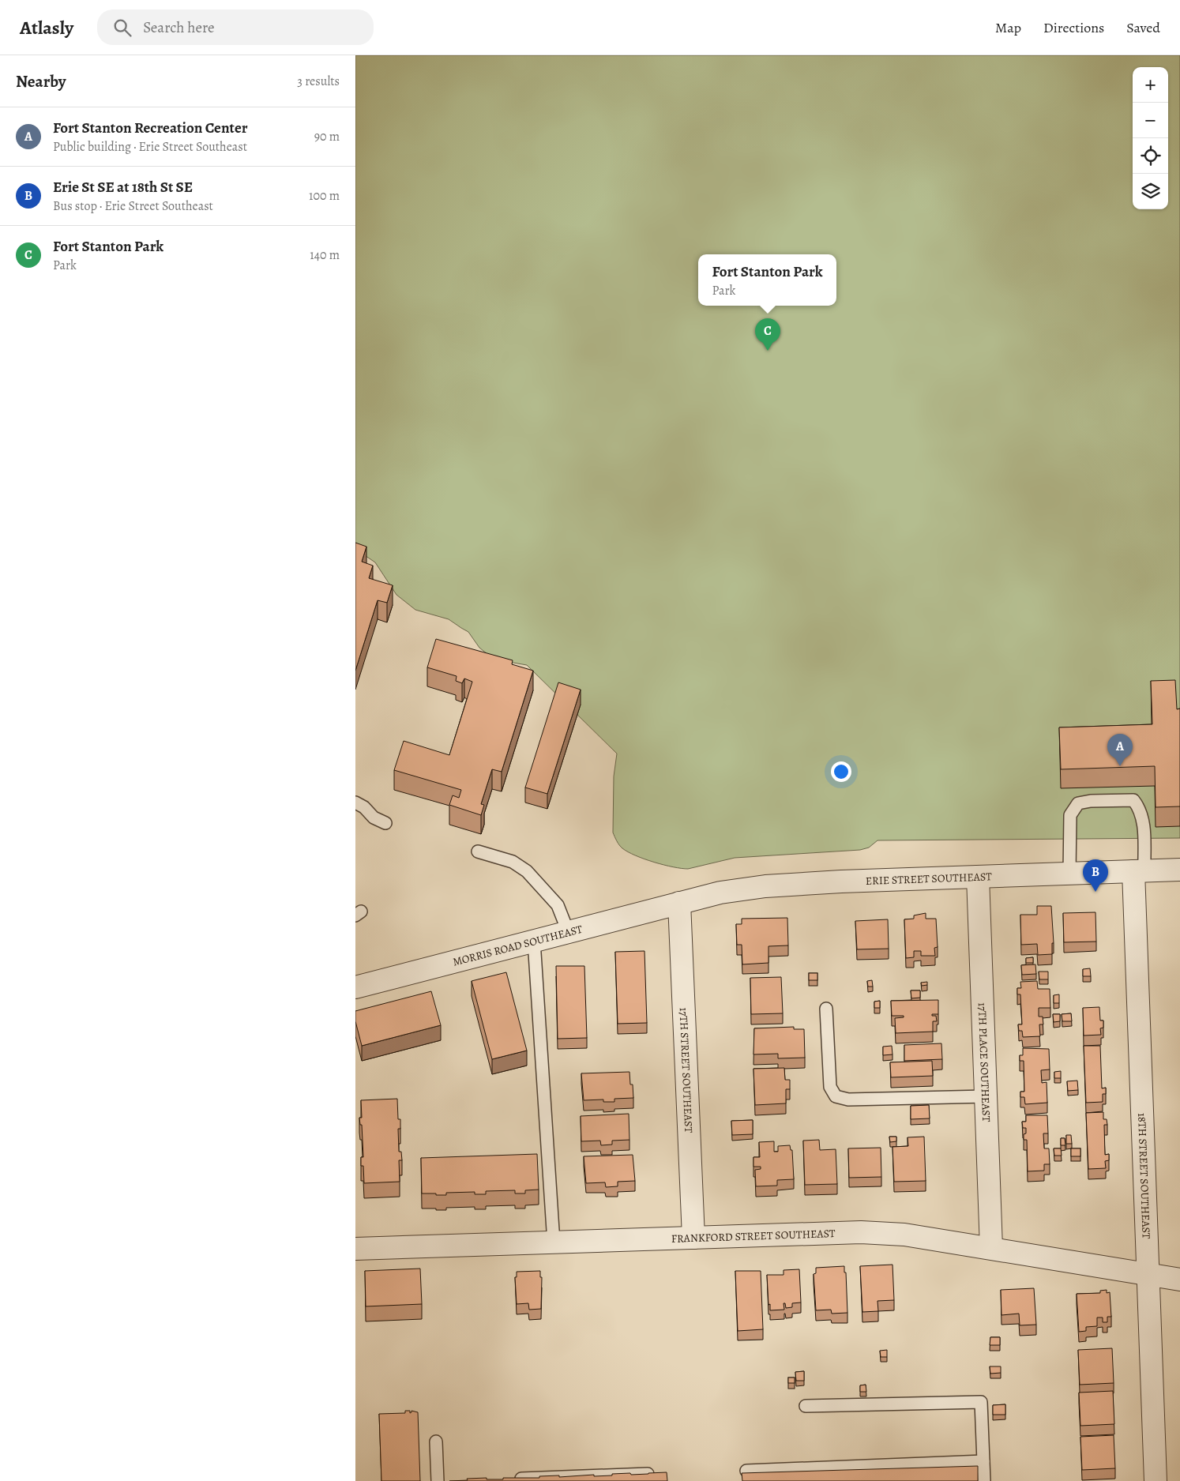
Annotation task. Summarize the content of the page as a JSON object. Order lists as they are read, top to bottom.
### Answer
{
  "streets": {
    "street": [
      "ERIE STREET SOUTHEAST",
      "MORRIS ROAD SOUTHEAST",
      "17TH PLACE SOUTHEAST",
      "17TH STREET SOUTHEAST",
      "18TH STREET SOUTHEAST",
      "FRANKFORD STREET SOUTHEAST"
    ]
  },
  "crossings": [
    ["ERIE STREET SOUTHEAST", "MORRIS ROAD SOUTHEAST"],
    ["ERIE STREET SOUTHEAST", "17TH PLACE SOUTHEAST"],
    ["ERIE STREET SOUTHEAST", "17TH STREET SOUTHEAST"],
    ["ERIE STREET SOUTHEAST", "18TH STREET SOUTHEAST"],
    ["MORRIS ROAD SOUTHEAST", "17TH STREET SOUTHEAST"],
    ["17TH PLACE SOUTHEAST", "FRANKFORD STREET SOUTHEAST"],
    ["17TH STREET SOUTHEAST", "FRANKFORD STREET SOUTHEAST"],
    ["18TH STREET SOUTHEAST", "FRANKFORD STREET SOUTHEAST"]
  ],
  "page": {
    "header": "Atlasly",
    "search": "Search here",
    "nav": ["Map", "Directions", "Saved"],
    "heading": ["Nearby", "3 results"],
    "map_buttons": ["+", "−"],
    "list": [
      {
        "mark": "A",
        "name": "Fort Stanton Recreation Center",
        "note": "Public building · Erie Street Southeast",
        "value": "90 m"
      },
      {
        "mark": "B",
        "name": "Erie St SE at 18th St SE",
        "note": "Bus stop · Erie Street Southeast",
        "value": "100 m"
      },
      {
        "mark": "C",
        "name": "Fort Stanton Park",
        "note": "Park",
        "value": "140 m"
      }
    ],
    "popup": ["Fort Stanton Park", "Park"],
    "pins": ["C", "A", "B"]
  }
}
